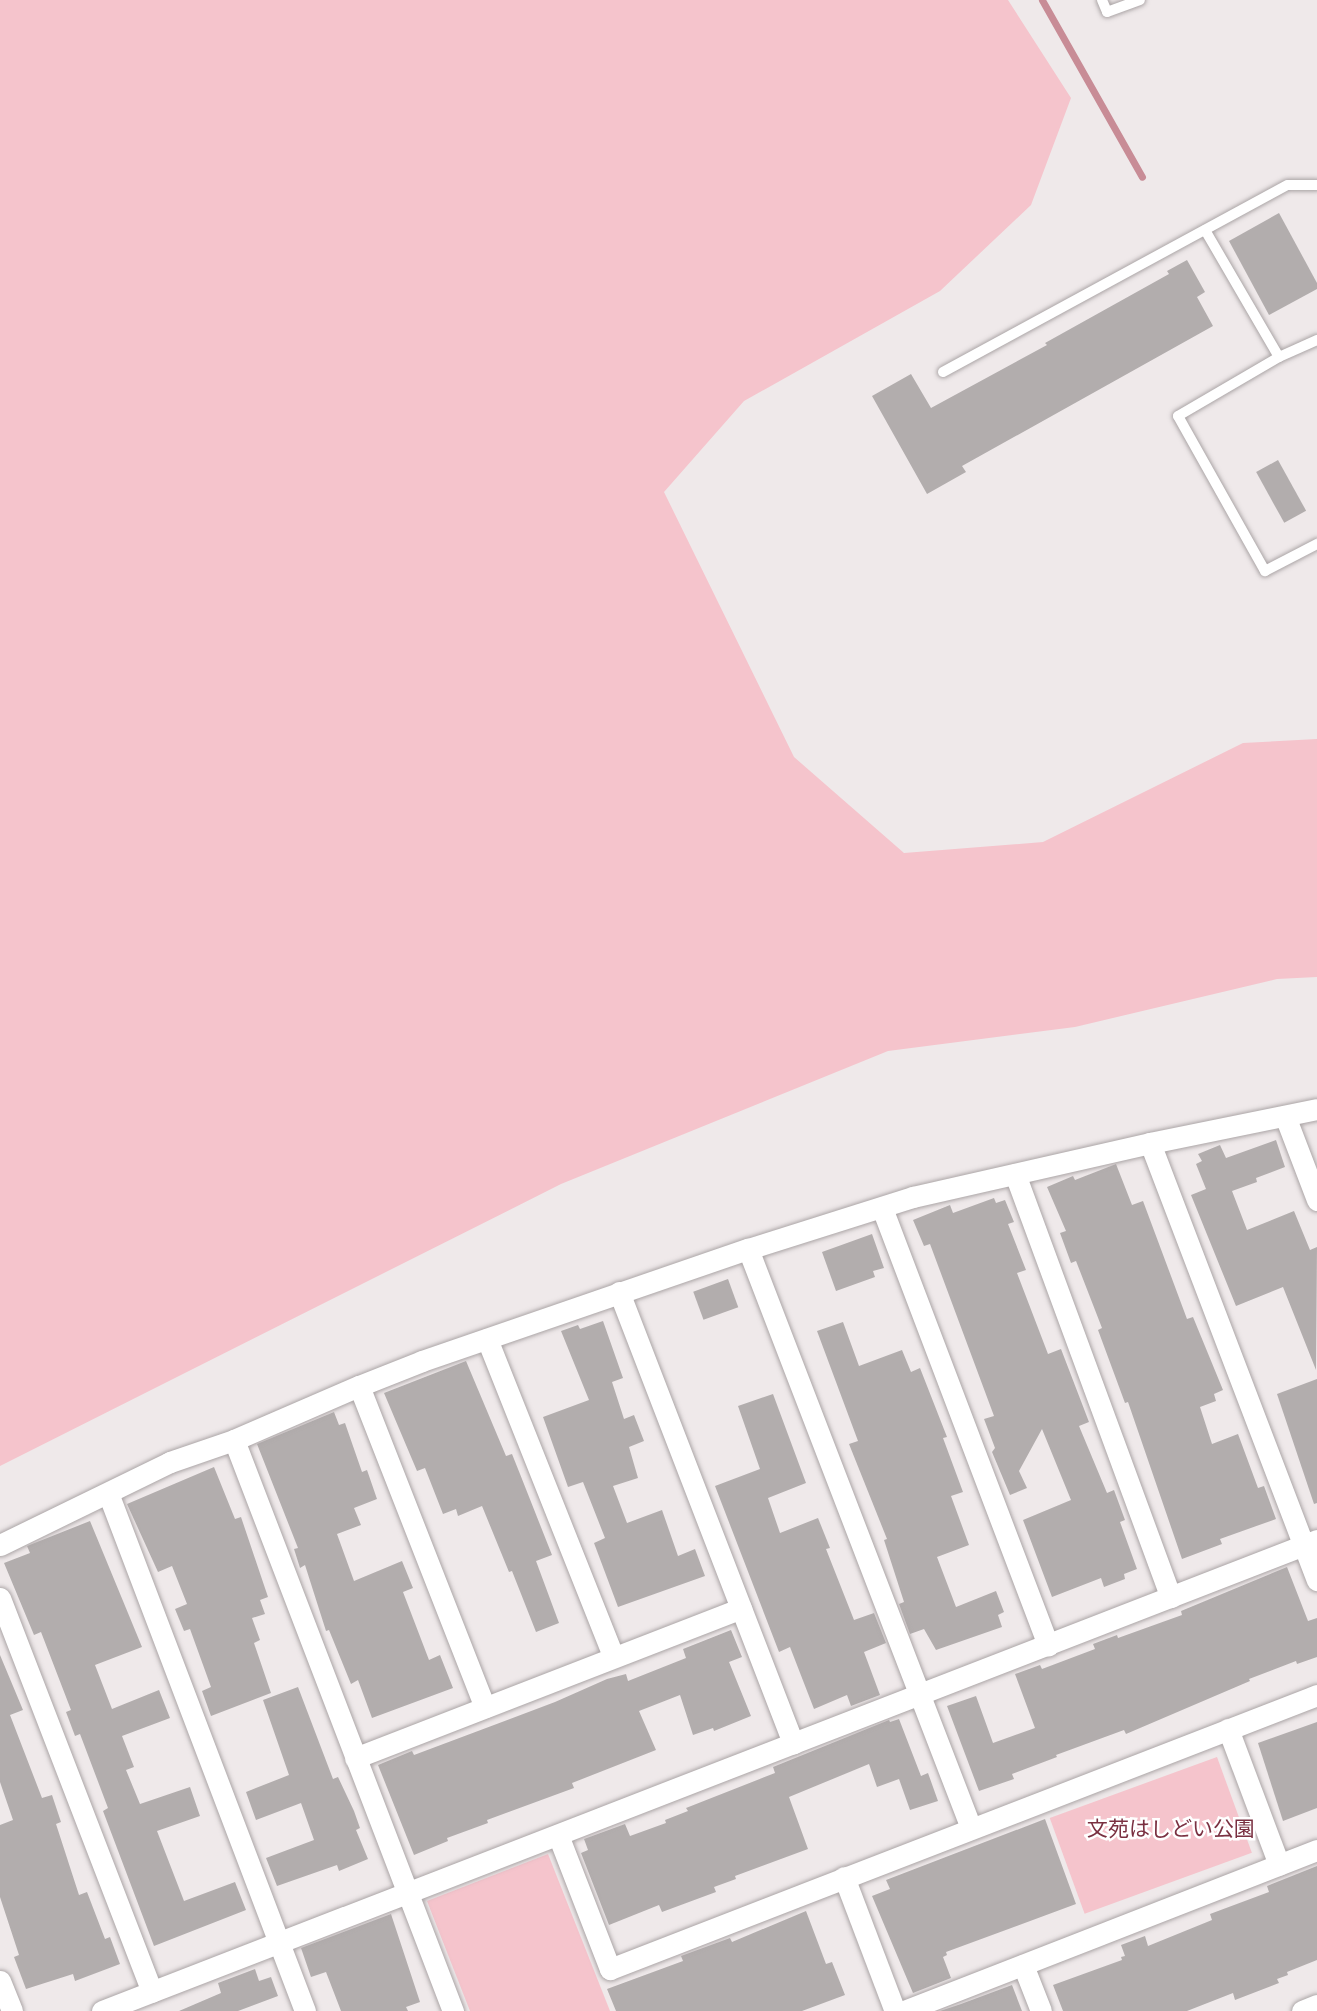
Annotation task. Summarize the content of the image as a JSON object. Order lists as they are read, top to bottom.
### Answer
{
  "parks": ["文苑はしどい公園"]
}
